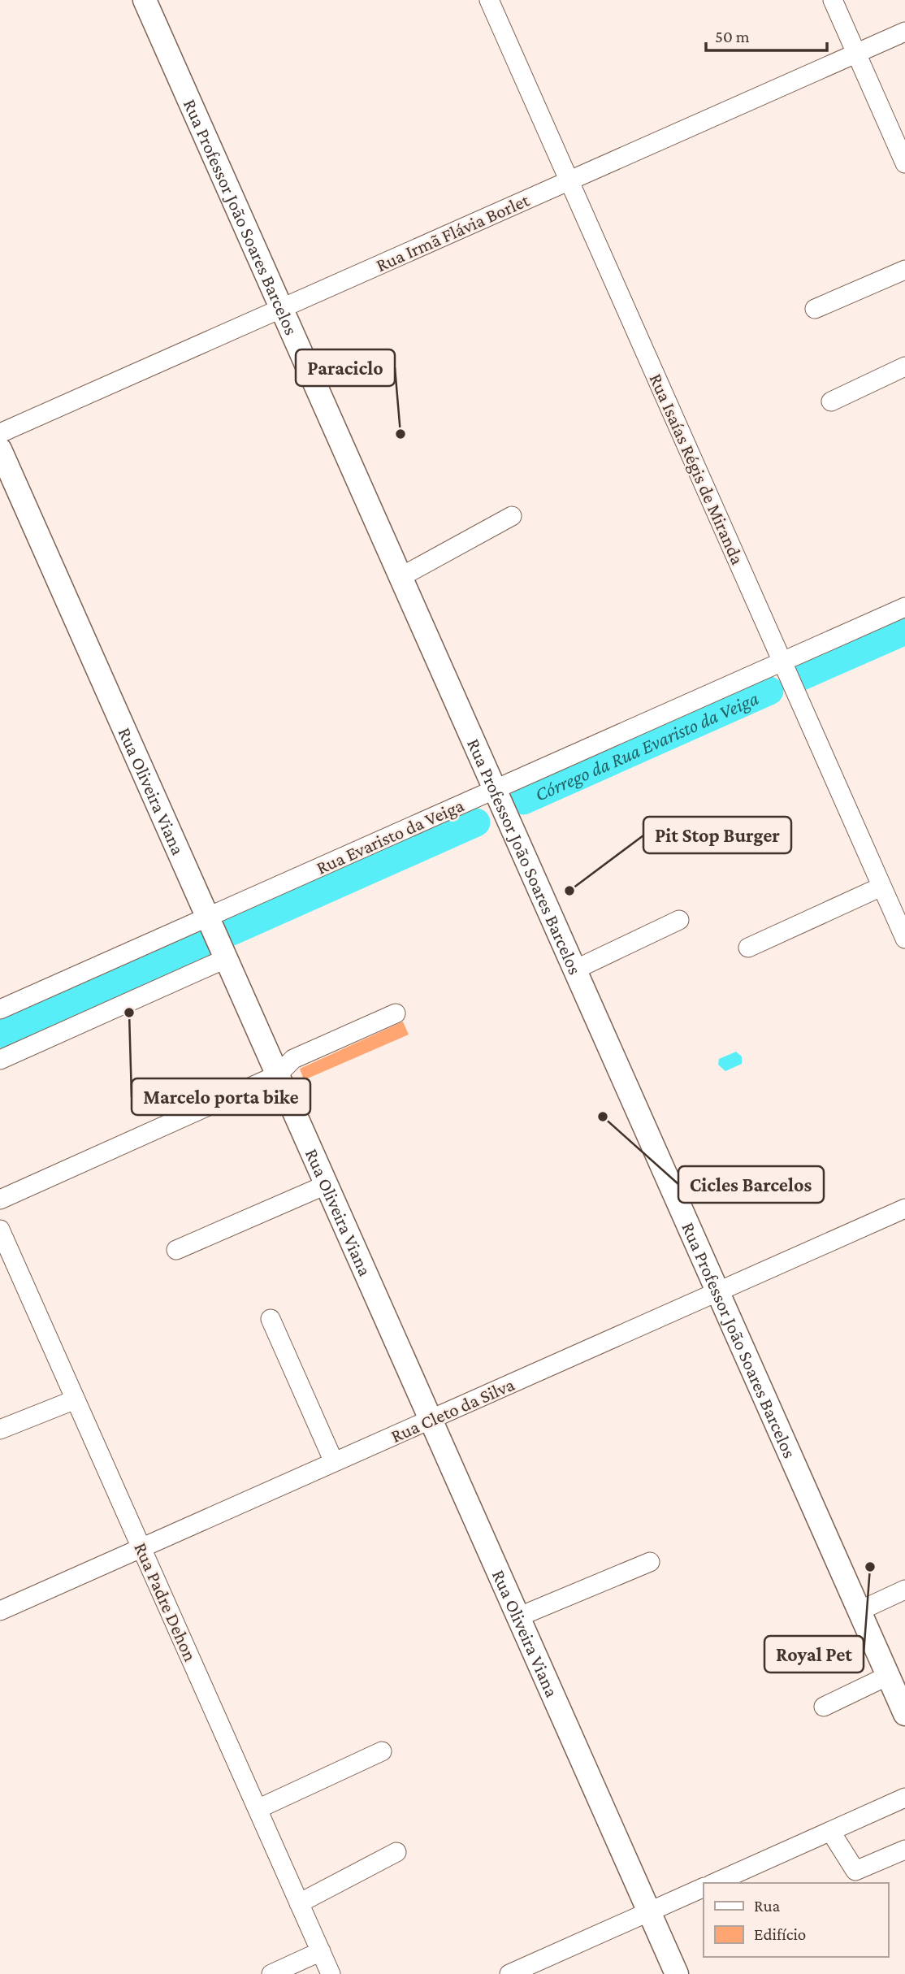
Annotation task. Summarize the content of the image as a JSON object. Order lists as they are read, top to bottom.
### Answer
{
  "streets": {
    "main road": ["Rua Professor João Soares Barcelos", "Rua Oliveira Viana"],
    "street": [
      "Rua Irmã Flávia Borlet",
      "Rua Isaías Régis de Miranda",
      "Rua Evaristo da Veiga",
      "Rua Cleto da Silva",
      "Rua Padre Dehon"
    ]
  },
  "crossings": [
    ["Rua Professor João Soares Barcelos", "Rua Irmã Flávia Borlet"],
    ["Rua Professor João Soares Barcelos", "Rua Evaristo da Veiga"],
    ["Rua Professor João Soares Barcelos", "Rua Cleto da Silva"],
    ["Rua Irmã Flávia Borlet", "Rua Isaías Régis de Miranda"],
    ["Rua Isaías Régis de Miranda", "Rua Evaristo da Veiga"],
    ["Rua Oliveira Viana", "Rua Evaristo da Veiga"],
    ["Rua Oliveira Viana", "Rua Cleto da Silva"],
    ["Rua Cleto da Silva", "Rua Padre Dehon"]
  ],
  "water": ["Córrego da Rua Evaristo da Veiga"],
  "places": [
    "Paraciclo",
    "Pit Stop Burger",
    "Marcelo porta bike",
    "Cicles Barcelos",
    "Royal Pet"
  ],
  "legend": ["Rua", "Edifício"],
  "scale_bar": "50 m"
}
